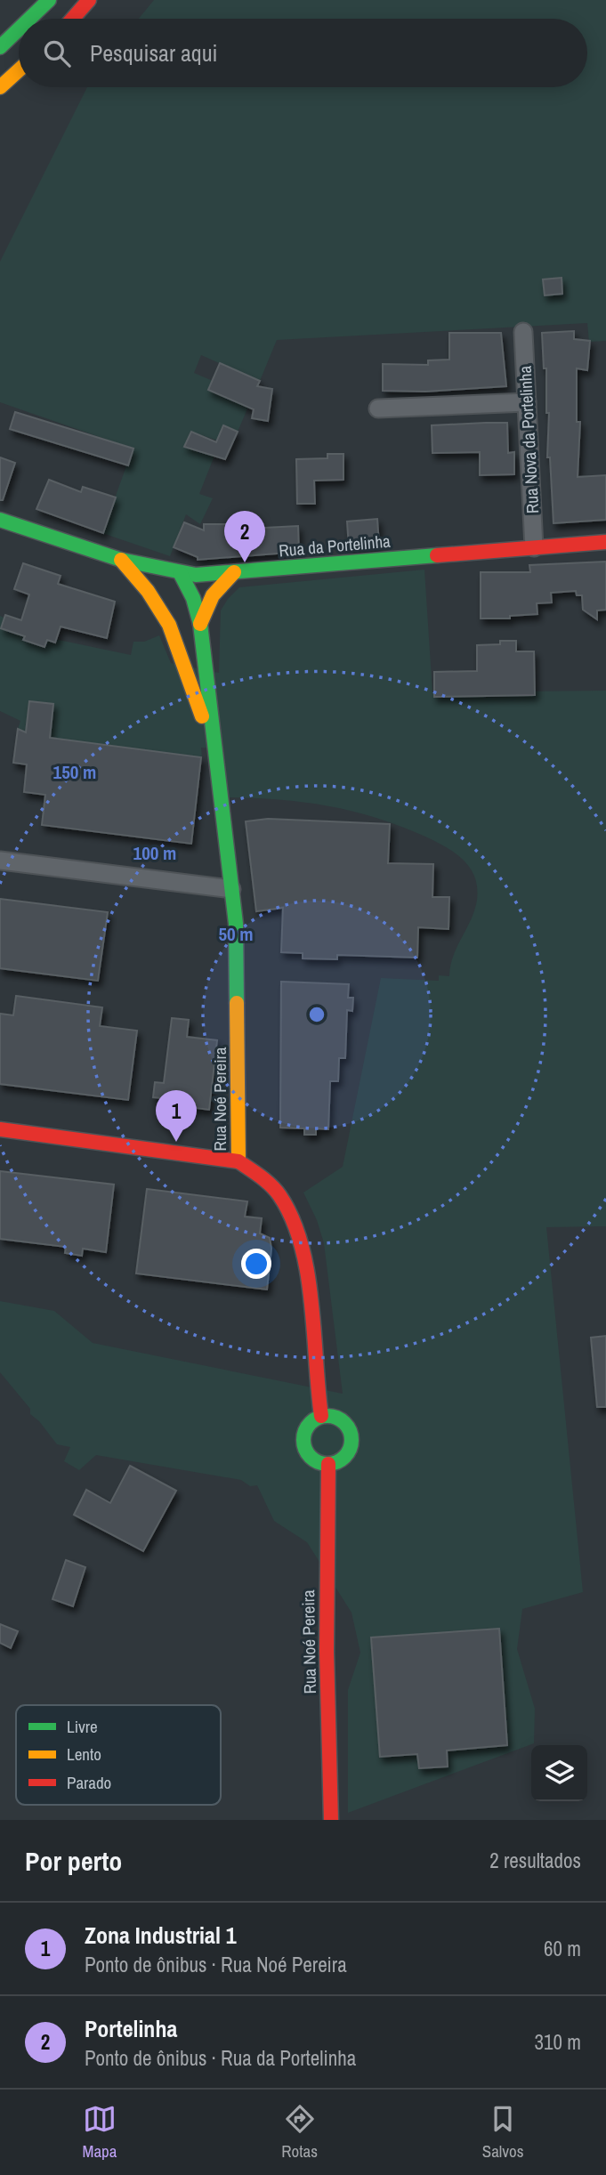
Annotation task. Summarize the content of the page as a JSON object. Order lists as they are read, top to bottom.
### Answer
{
  "streets": {
    "main road": ["Rua da Portelinha", "Rua Noé Pereira"],
    "street": ["Rua Nova da Portelinha"]
  },
  "crossings": [
    ["Rua Nova da Portelinha", "Rua da Portelinha"],
    ["Rua da Portelinha", "Rua Noé Pereira"]
  ],
  "legend": ["Livre", "Lento", "Parado"],
  "page": {
    "search": "Pesquisar aqui",
    "pins": ["2", "1"],
    "heading": ["Por perto", "2 resultados"],
    "list": [
      {
        "mark": "1",
        "name": "Zona Industrial 1",
        "note": "Ponto de ônibus · Rua Noé Pereira",
        "value": "60 m"
      },
      {
        "mark": "2",
        "name": "Portelinha",
        "note": "Ponto de ônibus · Rua da Portelinha",
        "value": "310 m"
      }
    ],
    "nav": ["Mapa", "Rotas", "Salvos"]
  },
  "rings": ["150 m", "100 m", "50 m"]
}
